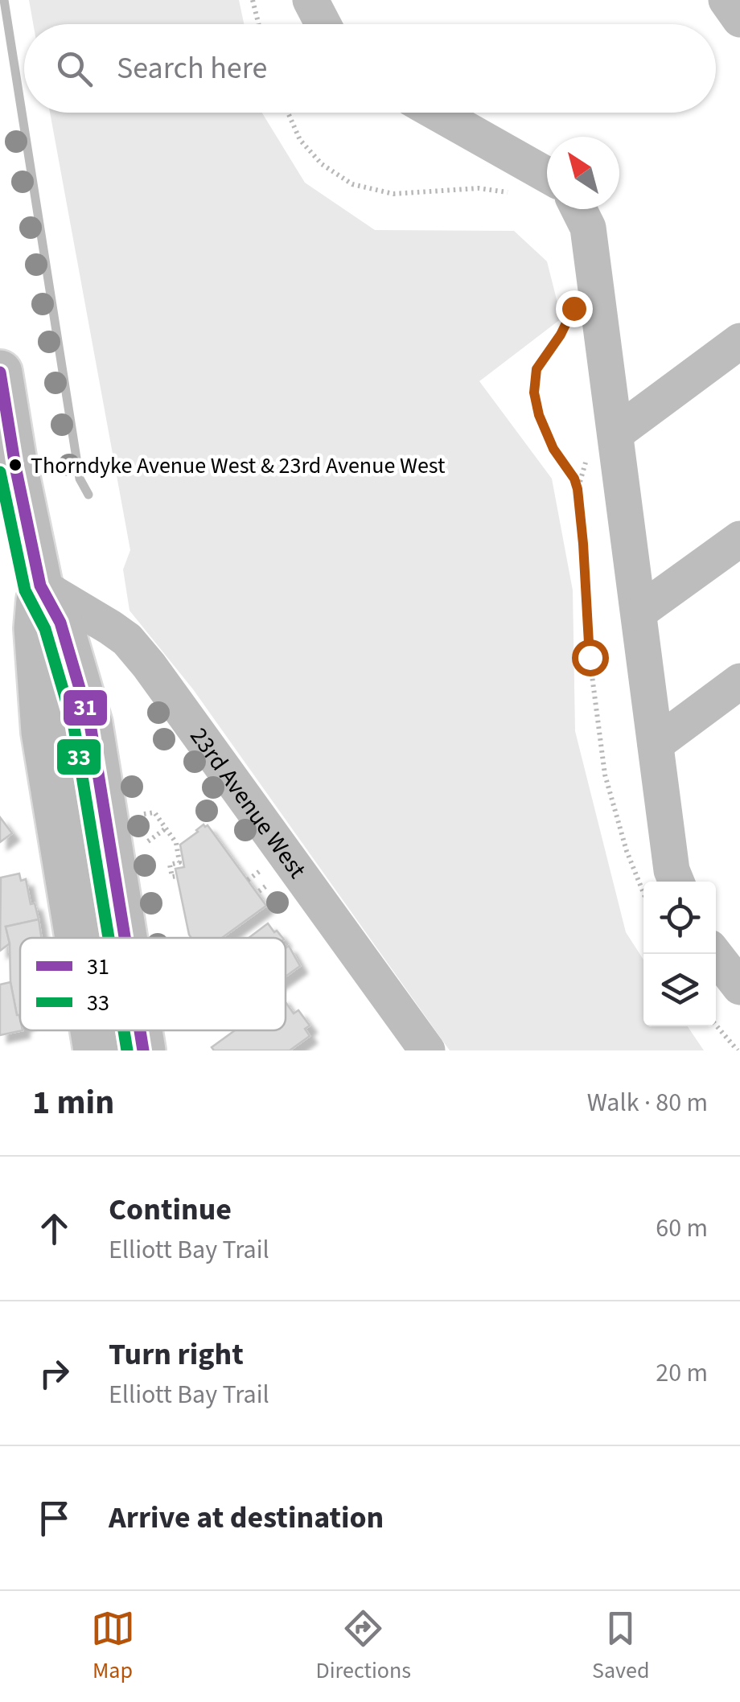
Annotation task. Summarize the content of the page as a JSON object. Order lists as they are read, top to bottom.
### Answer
{
  "streets": {
    "street": ["23rd Avenue West"]
  },
  "places": ["Thorndyke Avenue West & 23rd Avenue West"],
  "lines": ["transit line 31", "transit line 33"],
  "legend": ["31", "33"],
  "north": "top left",
  "page": {
    "search": "Search here",
    "heading": ["1 min", "Walk · 80 m"],
    "list": [
      ["Continue", "Elliott Bay Trail", "60 m"],
      ["Turn right", "Elliott Bay Trail", "20 m"],
      "Arrive at destination"
    ],
    "nav": ["Map", "Directions", "Saved"]
  }
}
